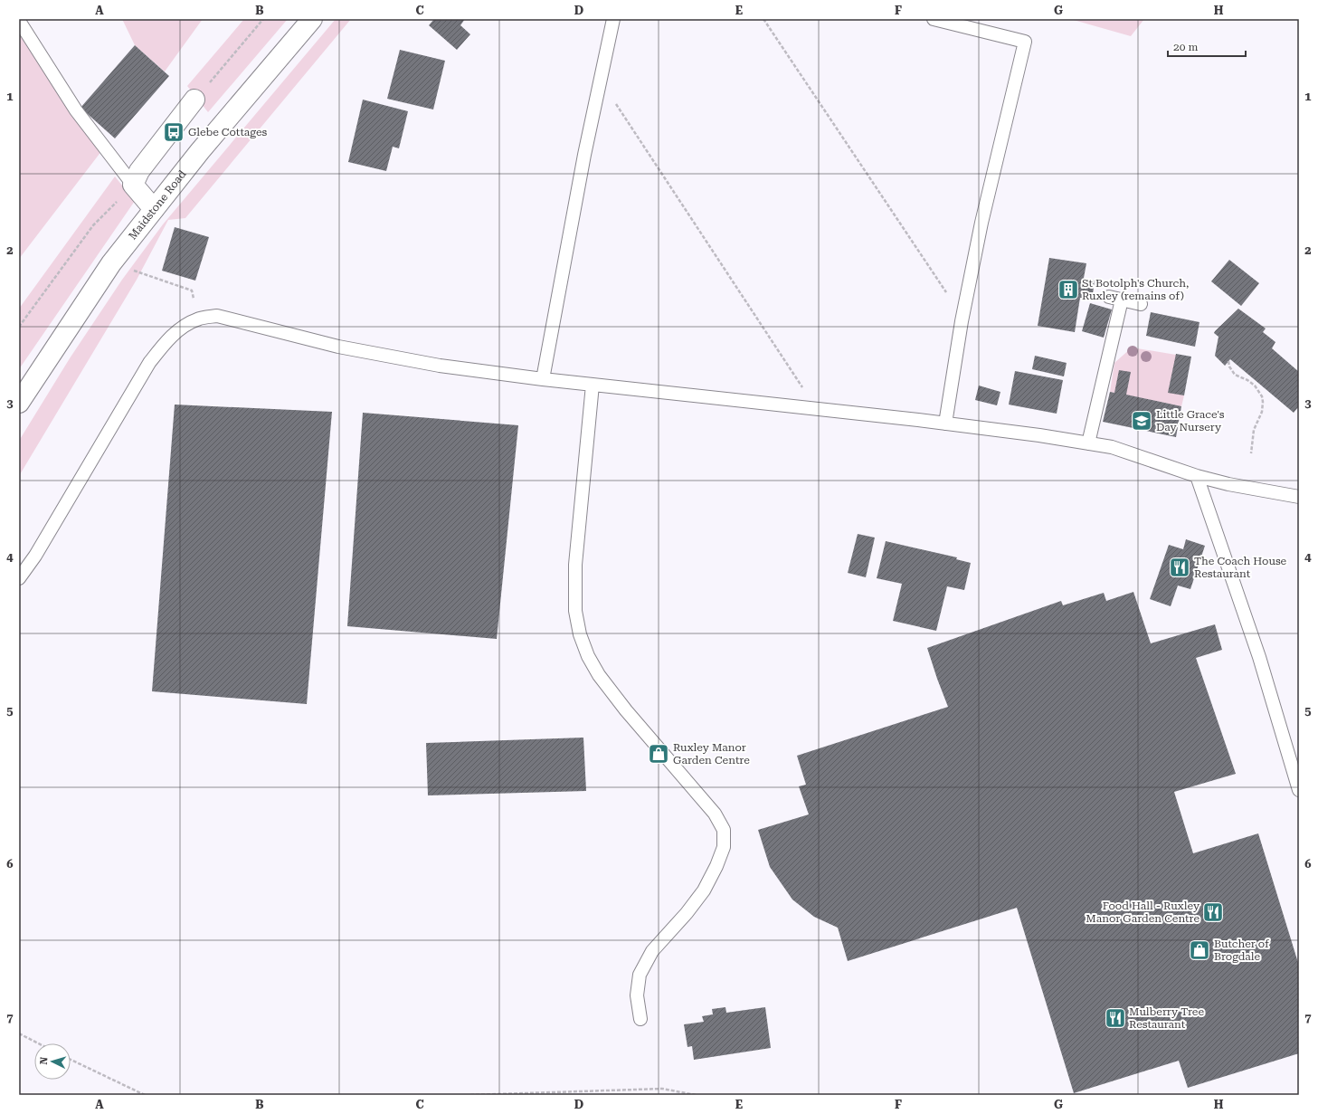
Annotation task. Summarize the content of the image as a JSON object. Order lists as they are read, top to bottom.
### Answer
{
  "streets": {
    "main road": ["Maidstone Road"]
  },
  "places": {
    "bus stop": ["Glebe Cottages"],
    "building": ["St Botolph's Church, Ruxley (remains of)"],
    "school or university": ["Little Grace's Day Nursery"],
    "restaurant": ["The Coach House Restaurant", "Food Hall - Ruxley Manor Garden Centre", "Mulberry Tree Restaurant"],
    "shop": ["Ruxley Manor Garden Centre", "Butcher of Brogdale"]
  },
  "scale_bar": "20 m",
  "north": "left",
  "grid": {
    "columns": [
      "A",
      "B",
      "C",
      "D",
      "E",
      "F",
      "G",
      "H"
    ],
    "rows": [
      "1",
      "2",
      "3",
      "4",
      "5",
      "6",
      "7"
    ]
  }
}
